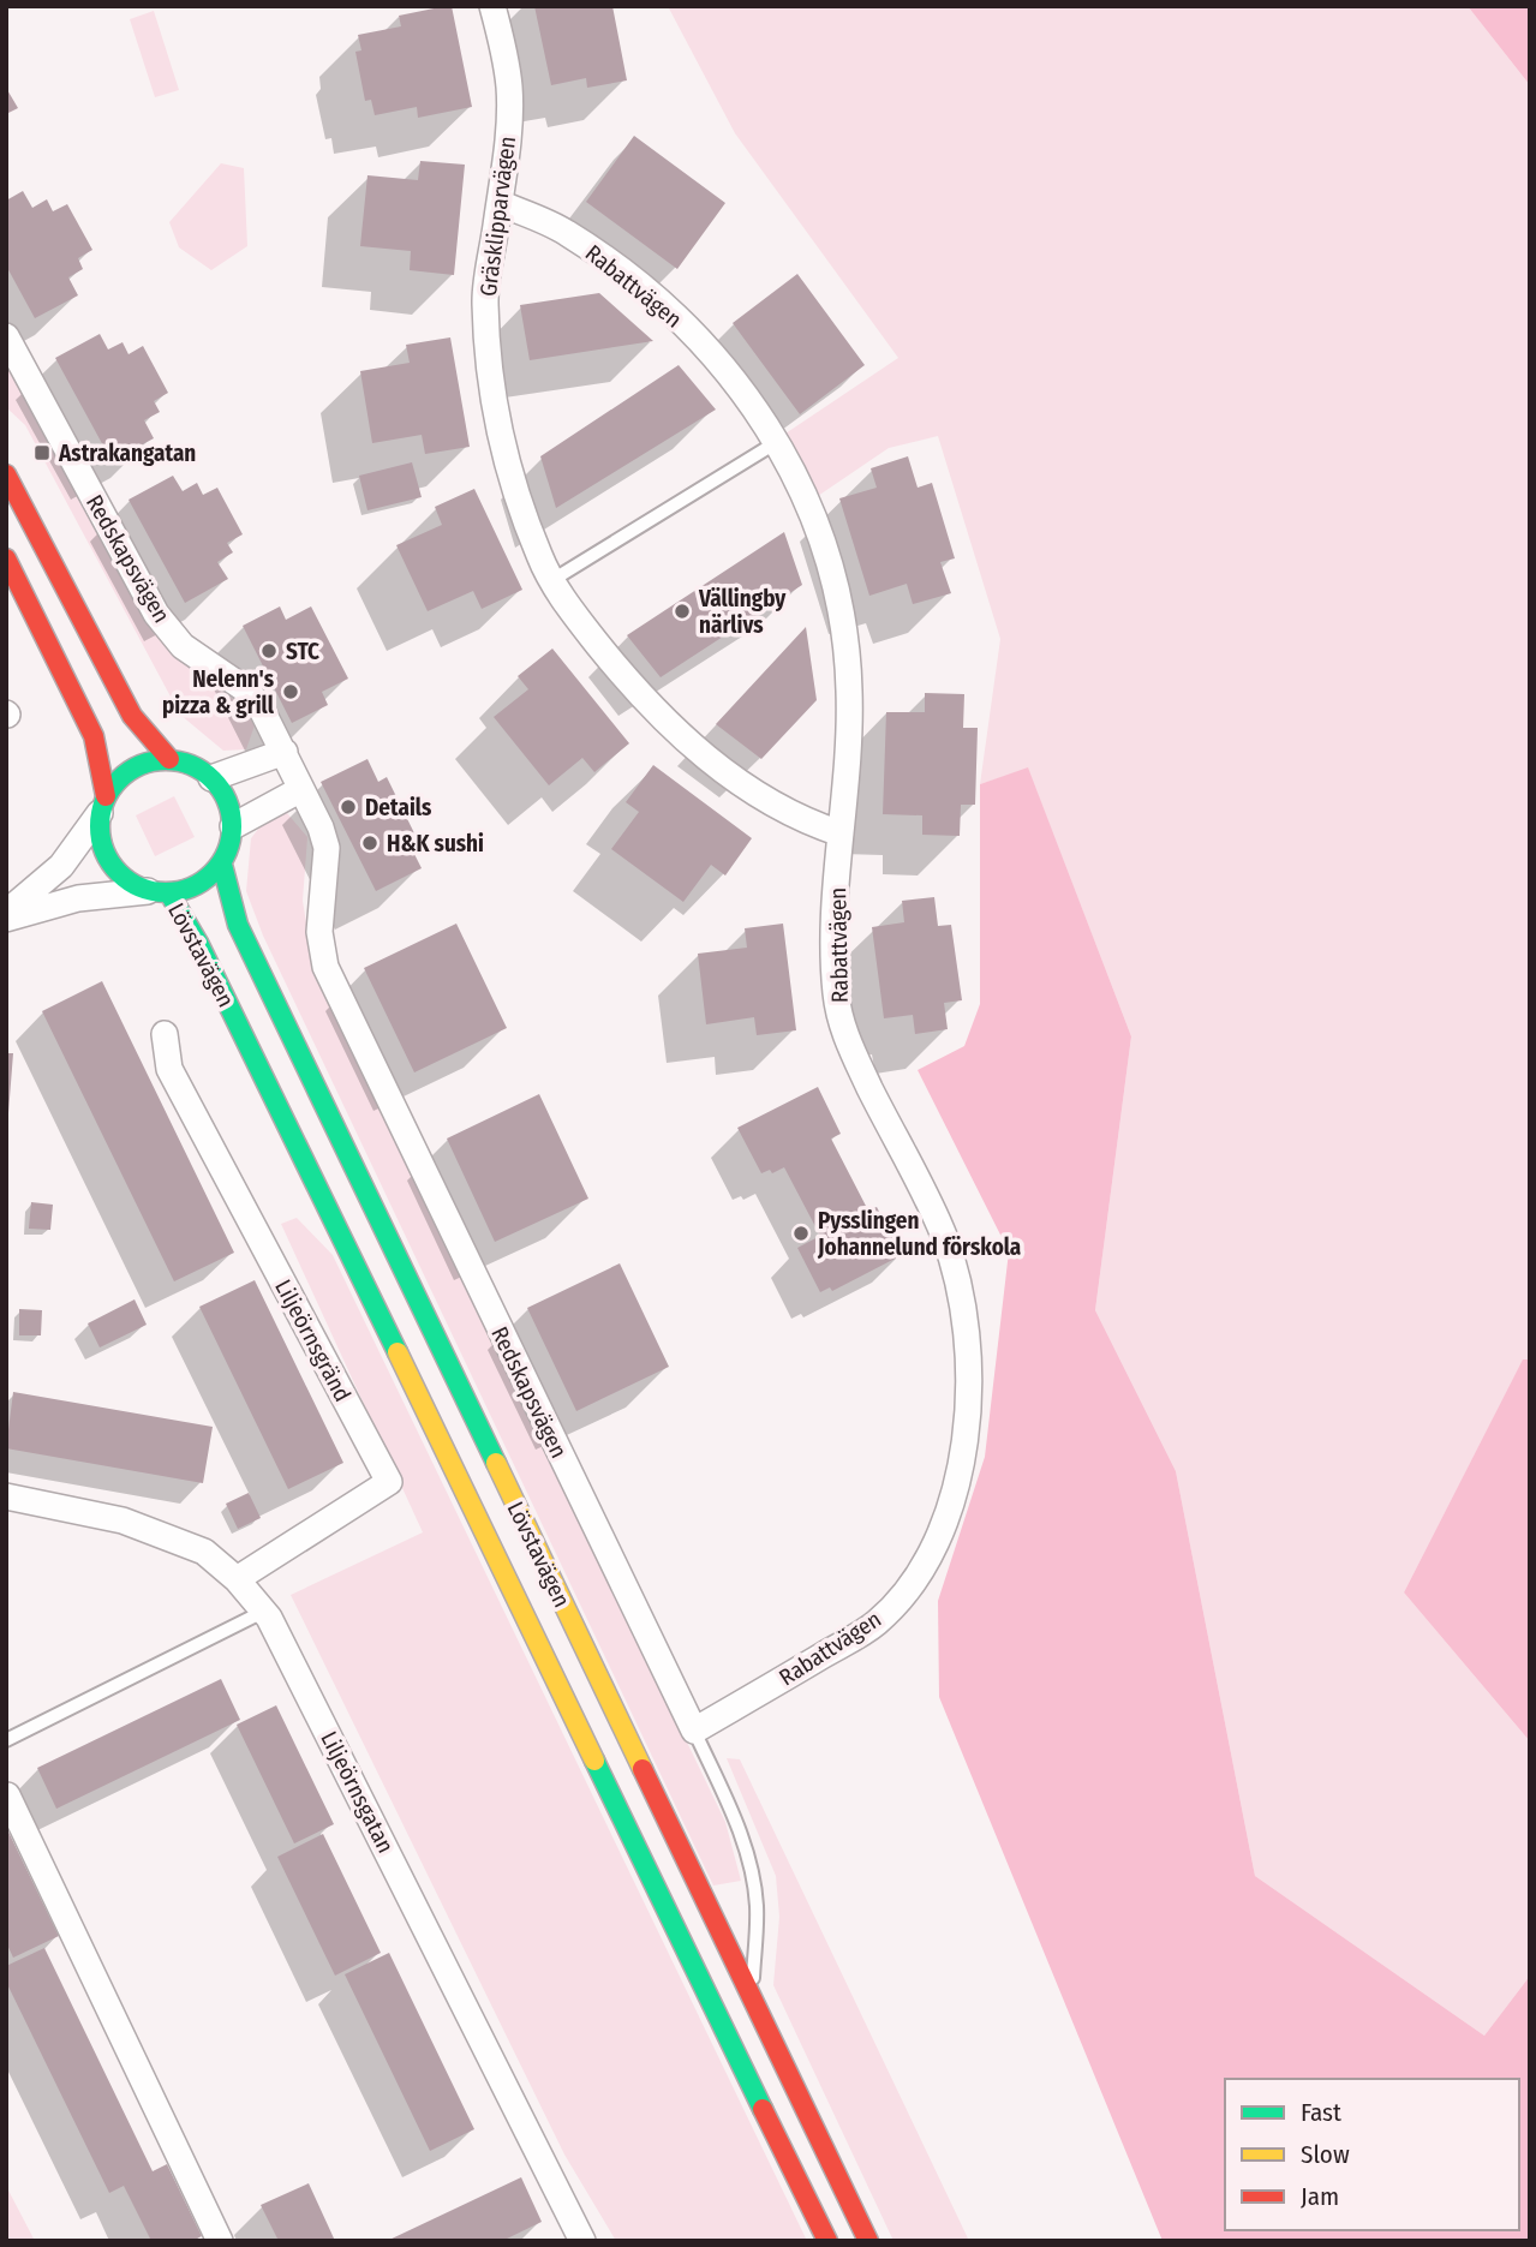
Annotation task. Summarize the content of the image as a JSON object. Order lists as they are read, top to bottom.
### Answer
{
  "streets": {
    "street": [
      "Gräsklipparvägen",
      "Rabattvägen",
      "Redskapsvägen",
      "Lövstavägen",
      "Liljeörnsgränd",
      "Liljeörnsgatan"
    ]
  },
  "crossings": [
    ["Gräsklipparvägen", "Rabattvägen"],
    ["Rabattvägen", "Redskapsvägen"],
    ["Redskapsvägen", "Lövstavägen"],
    ["Liljeörnsgränd", "Liljeörnsgatan"]
  ],
  "places": {
    "transit": ["Astrakangatan"],
    "other": [
      "Vällingby närlivs",
      "STC",
      "Nelenn's pizza & grill",
      "Details",
      "H&K sushi",
      "Pysslingen Johannelund förskola"
    ]
  },
  "legend": ["Fast", "Slow", "Jam"]
}
